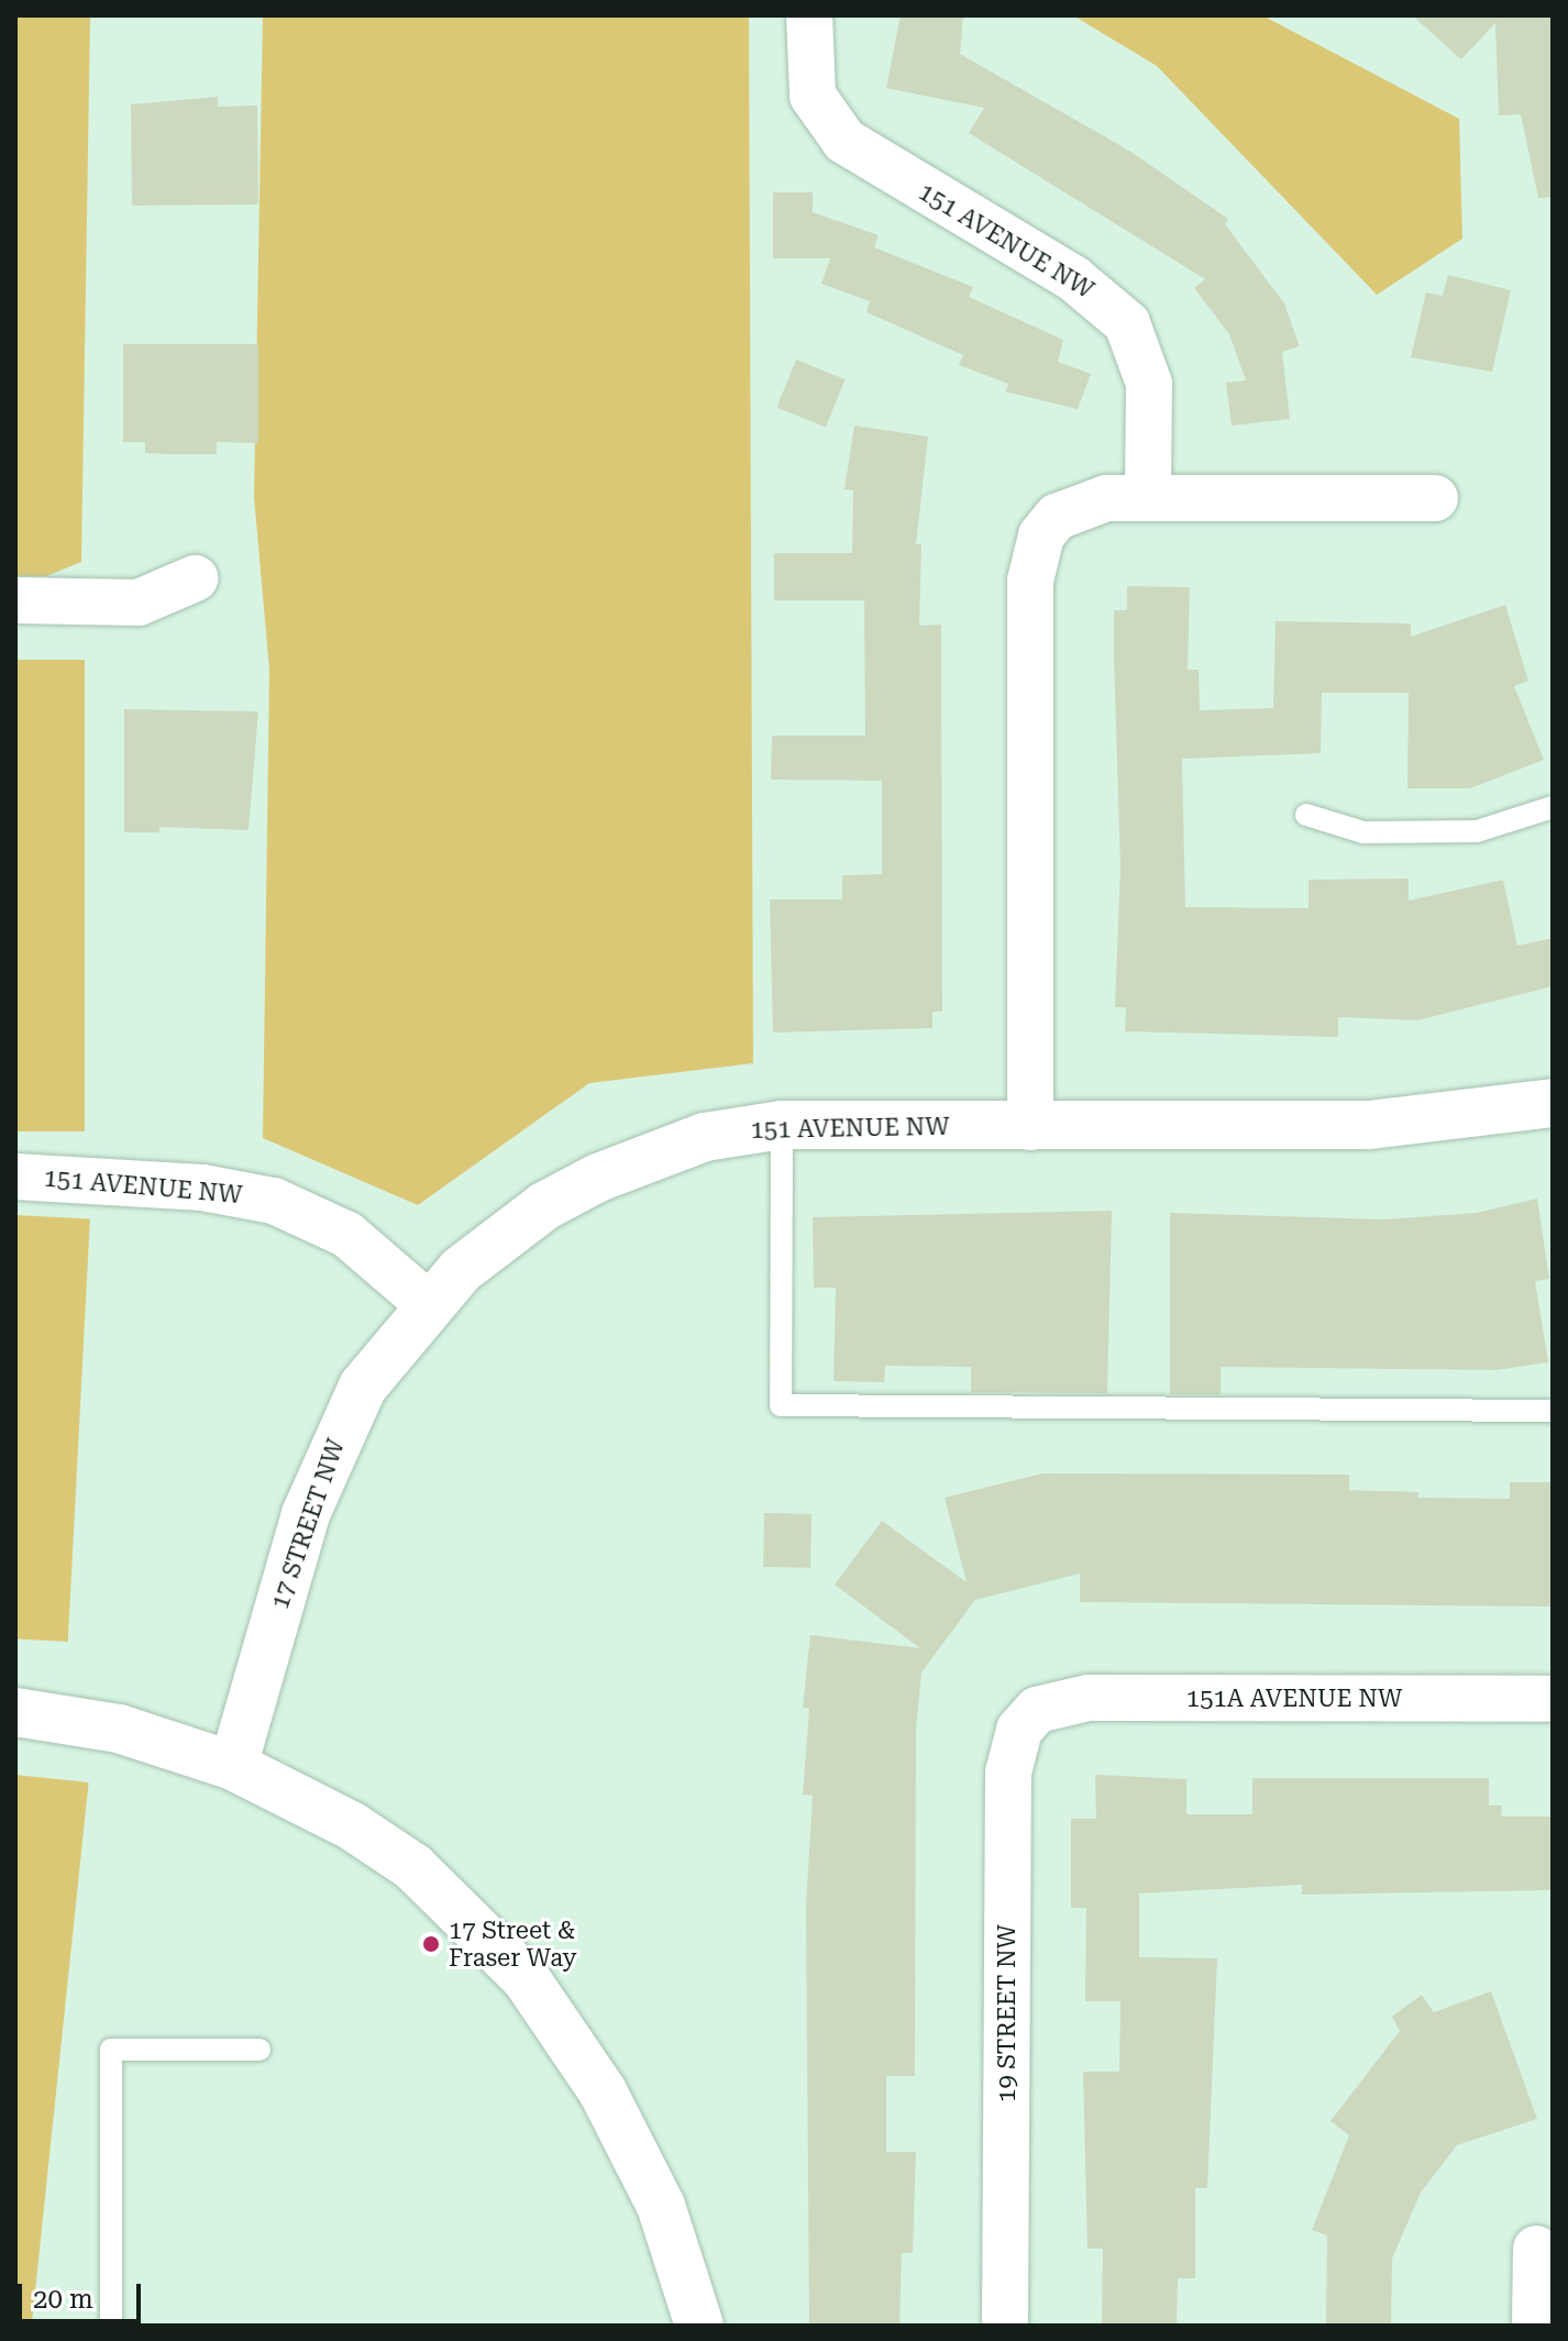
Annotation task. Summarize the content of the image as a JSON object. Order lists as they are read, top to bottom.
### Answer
{
  "streets": {
    "street": [
      "151 AVENUE NW",
      "17 STREET NW",
      "151A AVENUE NW",
      "19 STREET NW"
    ]
  },
  "crossings": [
    ["151 AVENUE NW", "17 STREET NW"],
    ["151A AVENUE NW", "19 STREET NW"]
  ],
  "places": ["17 Street & Fraser Way"],
  "scale_bar": "20 m"
}
